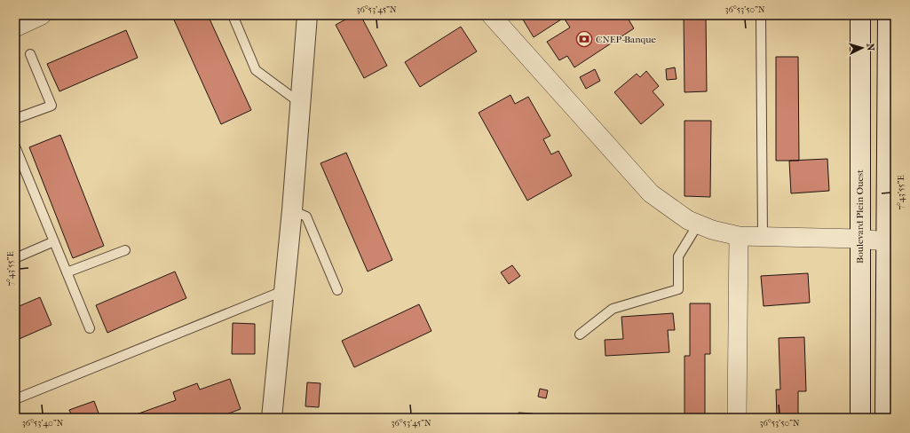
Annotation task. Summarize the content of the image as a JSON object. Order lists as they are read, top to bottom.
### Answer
{
  "streets": {
    "main road": ["Boulevard Plein Ouest"]
  },
  "places": {
    "bank": ["CNEP-Banque"]
  },
  "north": "right",
  "coordinates": [
    "36°53'45\"N",
    "36°53'50\"N",
    "7°43'55\"E",
    "36°53'40\"N"
  ]
}
